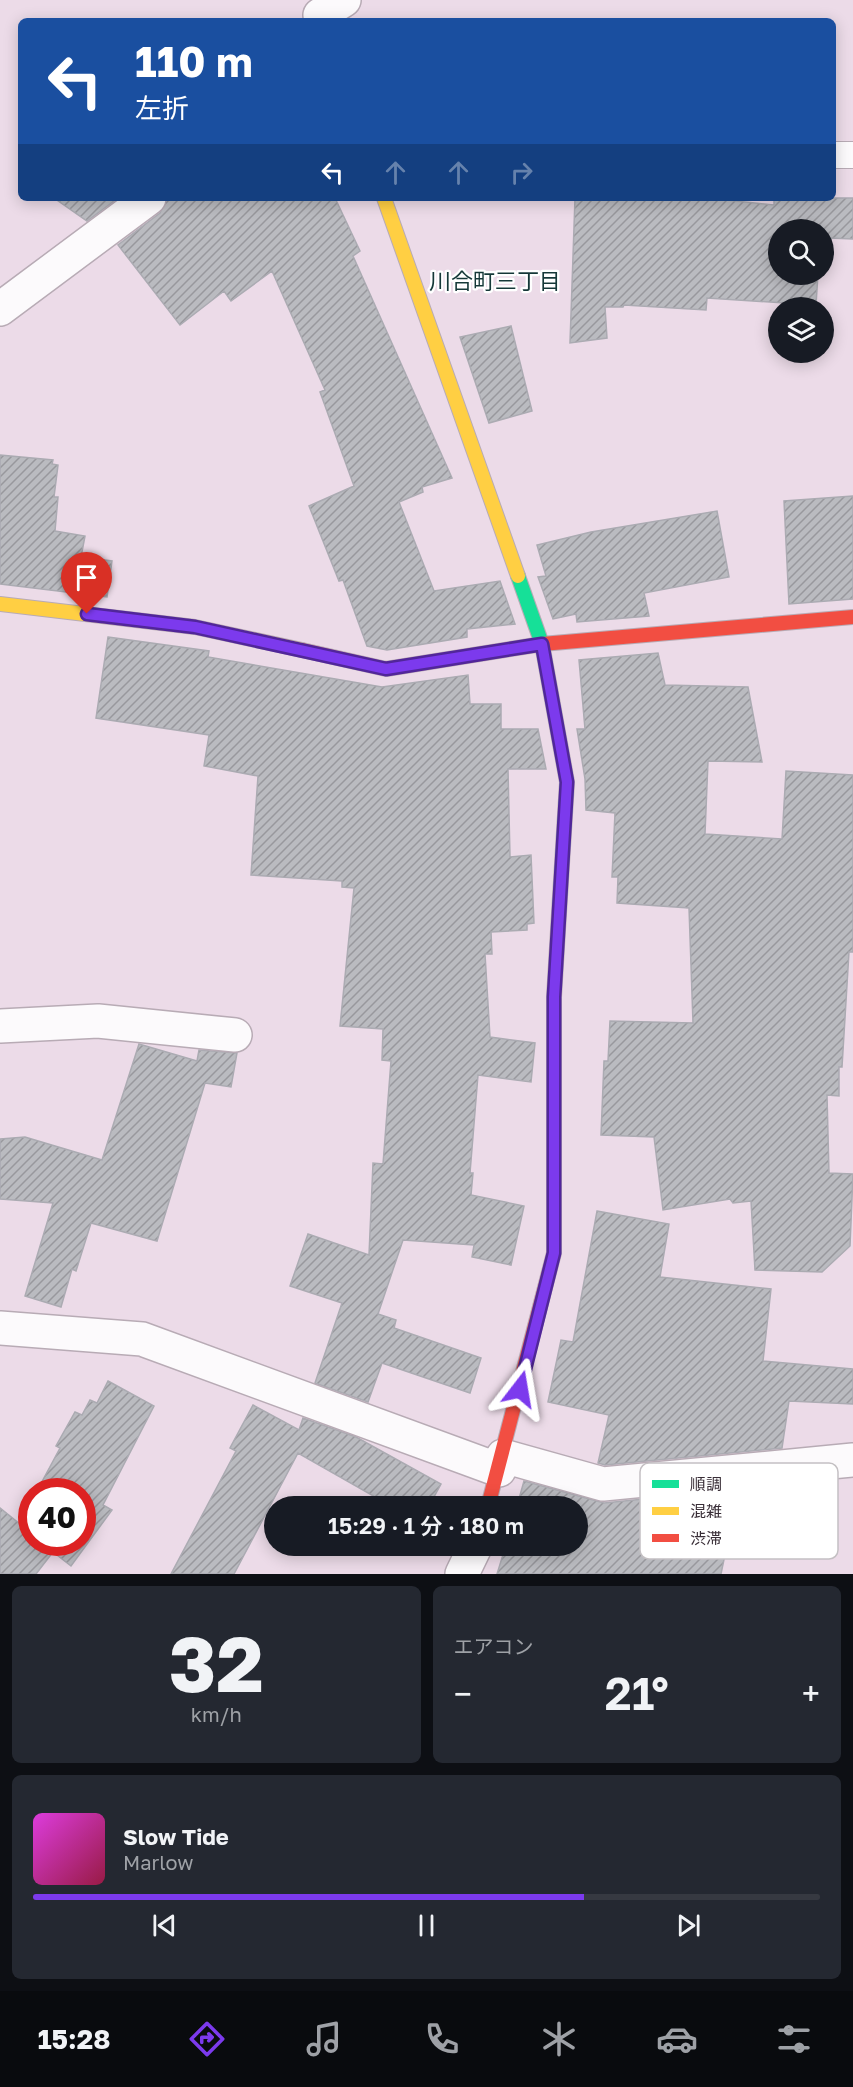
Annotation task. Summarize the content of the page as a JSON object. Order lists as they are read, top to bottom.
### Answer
{
  "districts": ["川合町三丁目"],
  "legend": ["順調", "混雑", "渋滞"],
  "page": {
    "turn": ["110 m", "左折"],
    "limit": "40",
    "trip": "15:29 · 1 分 · 180 m",
    "tile": [
      ["32", "km/h"],
      "エアコン"
    ],
    "heat": ["−", "21°", "+"],
    "song": ["Slow Tide", "Marlow"],
    "tabs": "15:28"
  }
}
